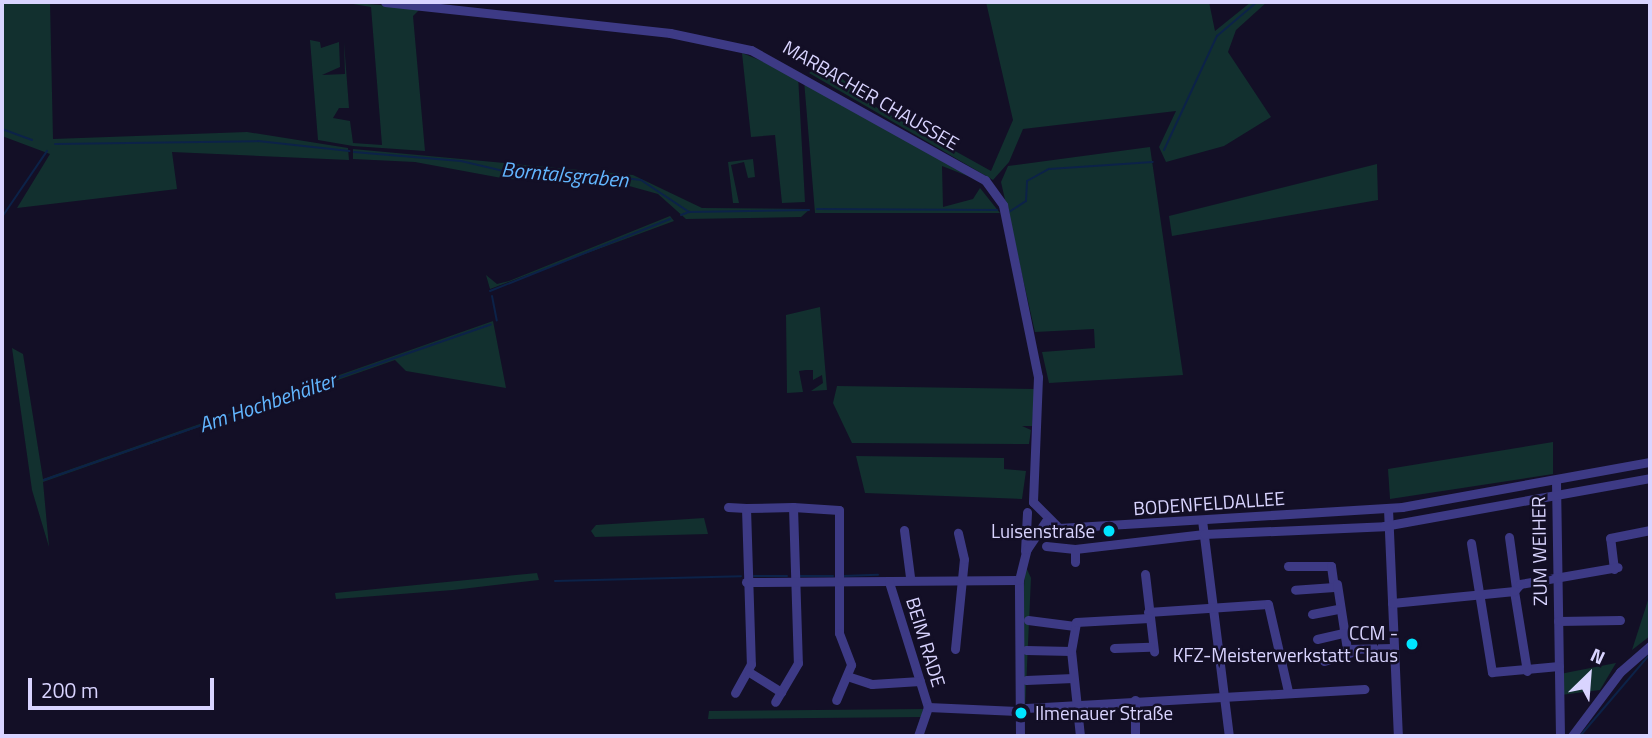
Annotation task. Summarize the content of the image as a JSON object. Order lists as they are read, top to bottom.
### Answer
{
  "streets": {
    "street": [
      "MARBACHER CHAUSSEE",
      "BODENFELDALLEE",
      "ZUM WEIHER",
      "BEIM RADE"
    ]
  },
  "crossings": [
    ["MARBACHER CHAUSSEE", "BODENFELDALLEE"],
    ["BODENFELDALLEE", "ZUM WEIHER"]
  ],
  "water": ["Borntalsgraben", "Am Hochbehälter"],
  "places": ["Luisenstraße", "CCM - KFZ-Meisterwerkstatt Claus", "Ilmenauer Straße"],
  "scale_bar": "200 m",
  "north": "top right"
}
